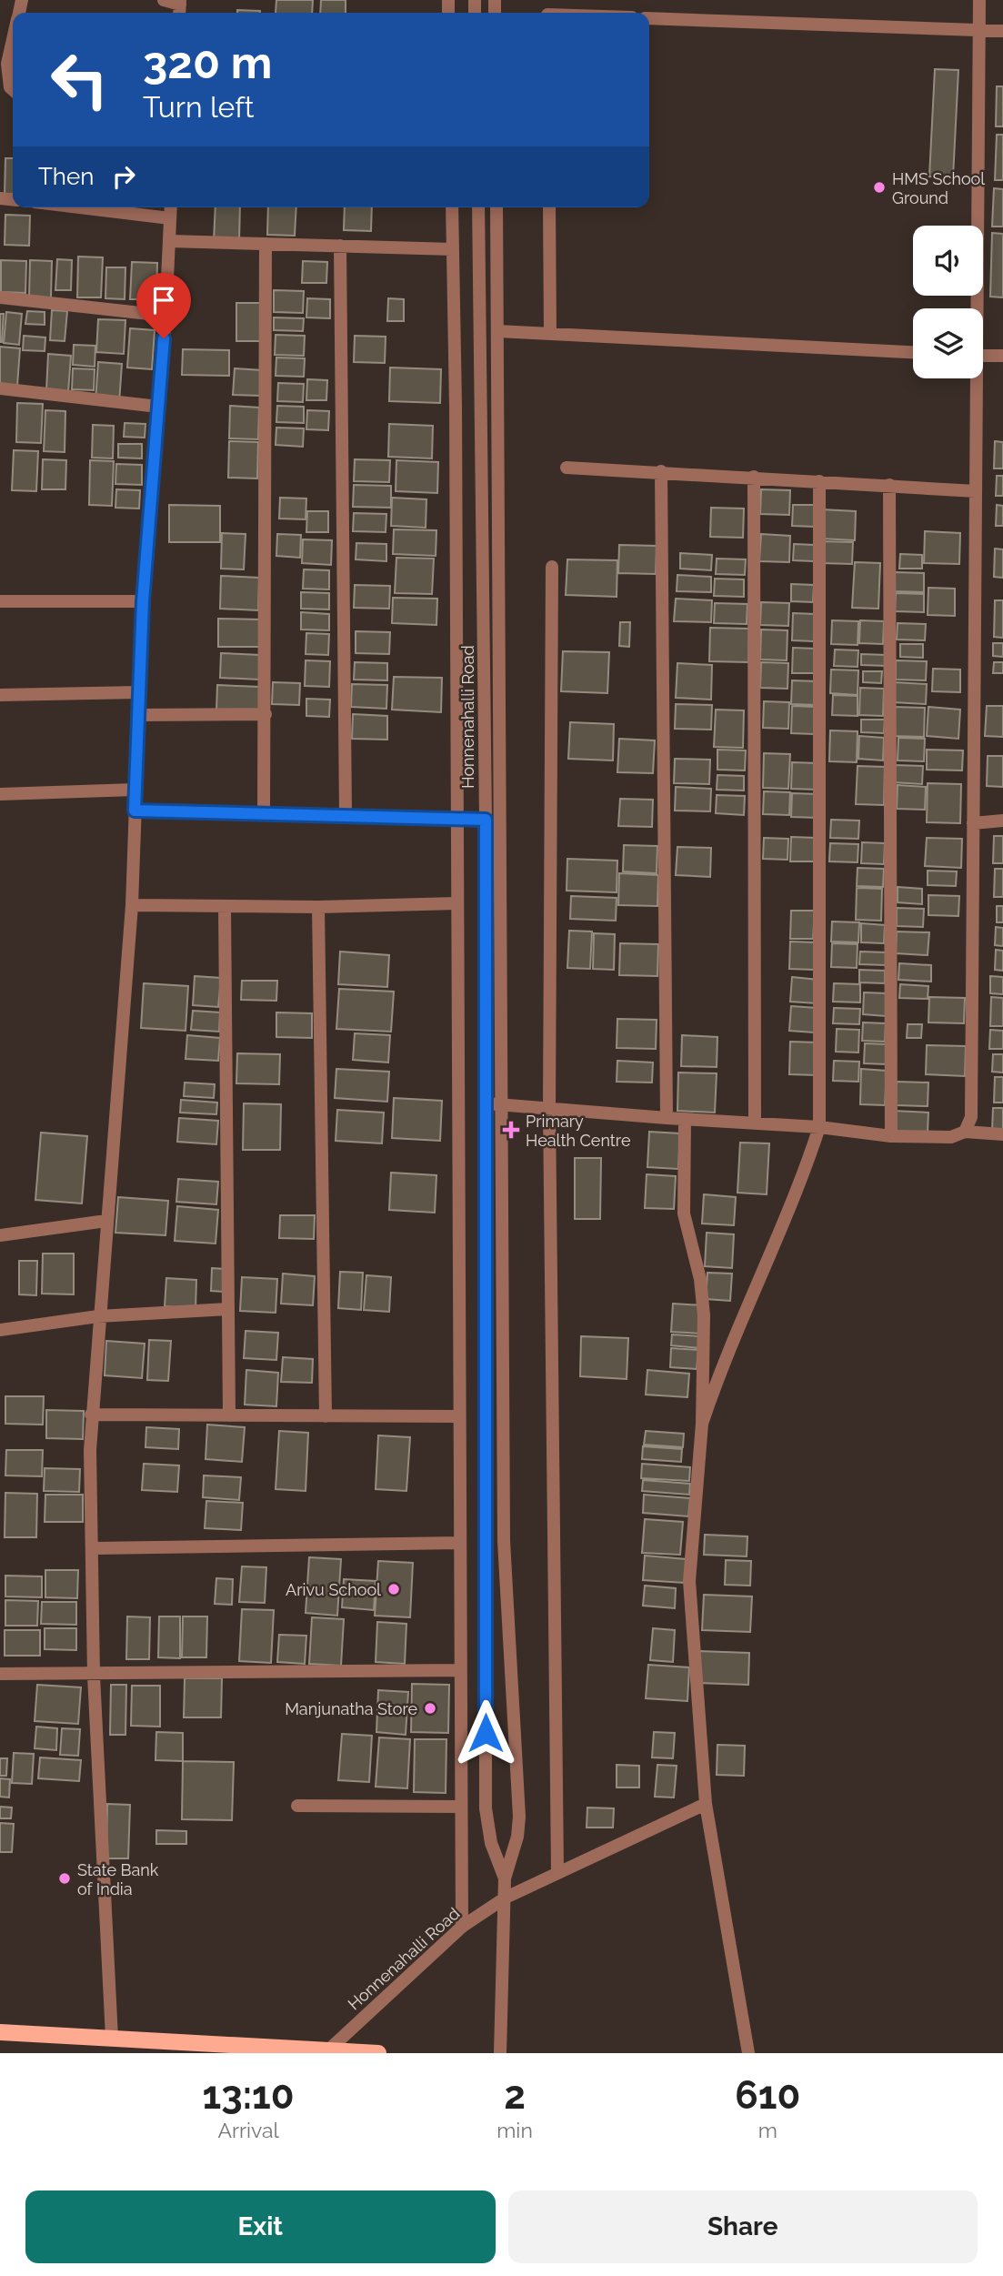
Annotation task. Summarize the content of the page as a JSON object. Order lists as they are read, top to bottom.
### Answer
{
  "streets": {
    "street": ["Honnenahalli Road"]
  },
  "places": {
    "other": [
      "HMS School Ground",
      "Arivu School",
      "Manjunatha Store",
      "State Bank of India"
    ],
    "health": ["Primary Health Centre"]
  },
  "page": {
    "turn": ["320 m", "Turn left"],
    "then": "Then",
    "eta": [
      "13:10",
      "Arrival",
      "2",
      "min",
      "610",
      "m"
    ],
    "buttons": ["Exit", "Share"]
  }
}
